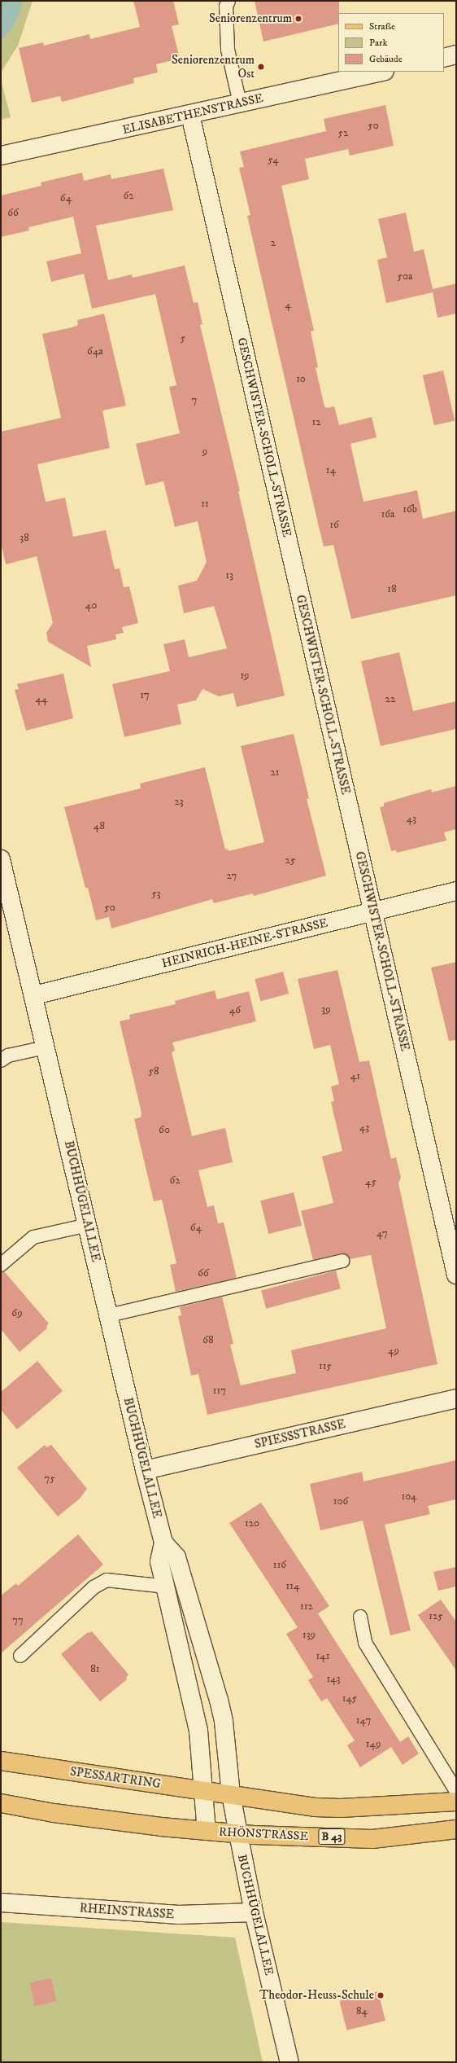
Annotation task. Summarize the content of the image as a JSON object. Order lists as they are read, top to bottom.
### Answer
{
  "streets": {
    "main road": ["SPESSARTRING", "RHÖNSTRASSE", "B 43"],
    "street": [
      "ELISABETHENSTRASSE",
      "GESCHWISTER-SCHOLL-STRASSE",
      "HEINRICH-HEINE-STRASSE",
      "BUCHHÜGELALLEE",
      "SPIESSSTRASSE",
      "RHEINSTRASSE"
    ]
  },
  "crossings": [
    ["ELISABETHENSTRASSE", "GESCHWISTER-SCHOLL-STRASSE"],
    ["GESCHWISTER-SCHOLL-STRASSE", "HEINRICH-HEINE-STRASSE"],
    ["HEINRICH-HEINE-STRASSE", "BUCHHÜGELALLEE"],
    ["BUCHHÜGELALLEE", "SPIESSSTRASSE"],
    ["BUCHHÜGELALLEE", "SPESSARTRING"],
    ["BUCHHÜGELALLEE", "RHÖNSTRASSE"],
    ["BUCHHÜGELALLEE", "B 43"],
    ["BUCHHÜGELALLEE", "RHEINSTRASSE"],
    ["RHÖNSTRASSE", "B 43"]
  ],
  "places": ["Seniorenzentrum", "Seniorenzentrum Ost", "Theodor-Heuss-Schule"],
  "house_numbers": [
    "50",
    "52",
    "54",
    "62",
    "64",
    "66",
    "2",
    "50a",
    "4",
    "5",
    "64a",
    "10",
    "7",
    "12",
    "9",
    "14",
    "11",
    "16b",
    "16a",
    "16",
    "38",
    "13",
    "18",
    "40",
    "19",
    "17",
    "44",
    "22",
    "21",
    "23",
    "43",
    "48",
    "25",
    "27",
    "53",
    "50",
    "39",
    "46",
    "58",
    "41",
    "43",
    "60",
    "62",
    "45",
    "64",
    "47",
    "66",
    "69",
    "68",
    "49",
    "115",
    "117",
    "75",
    "104",
    "106",
    "120",
    "116",
    "114",
    "112",
    "125",
    "77",
    "139",
    "141",
    "81",
    "143",
    "145",
    "147",
    "149",
    "84"
  ],
  "legend": ["Straße", "Park", "Gebäude"]
}
